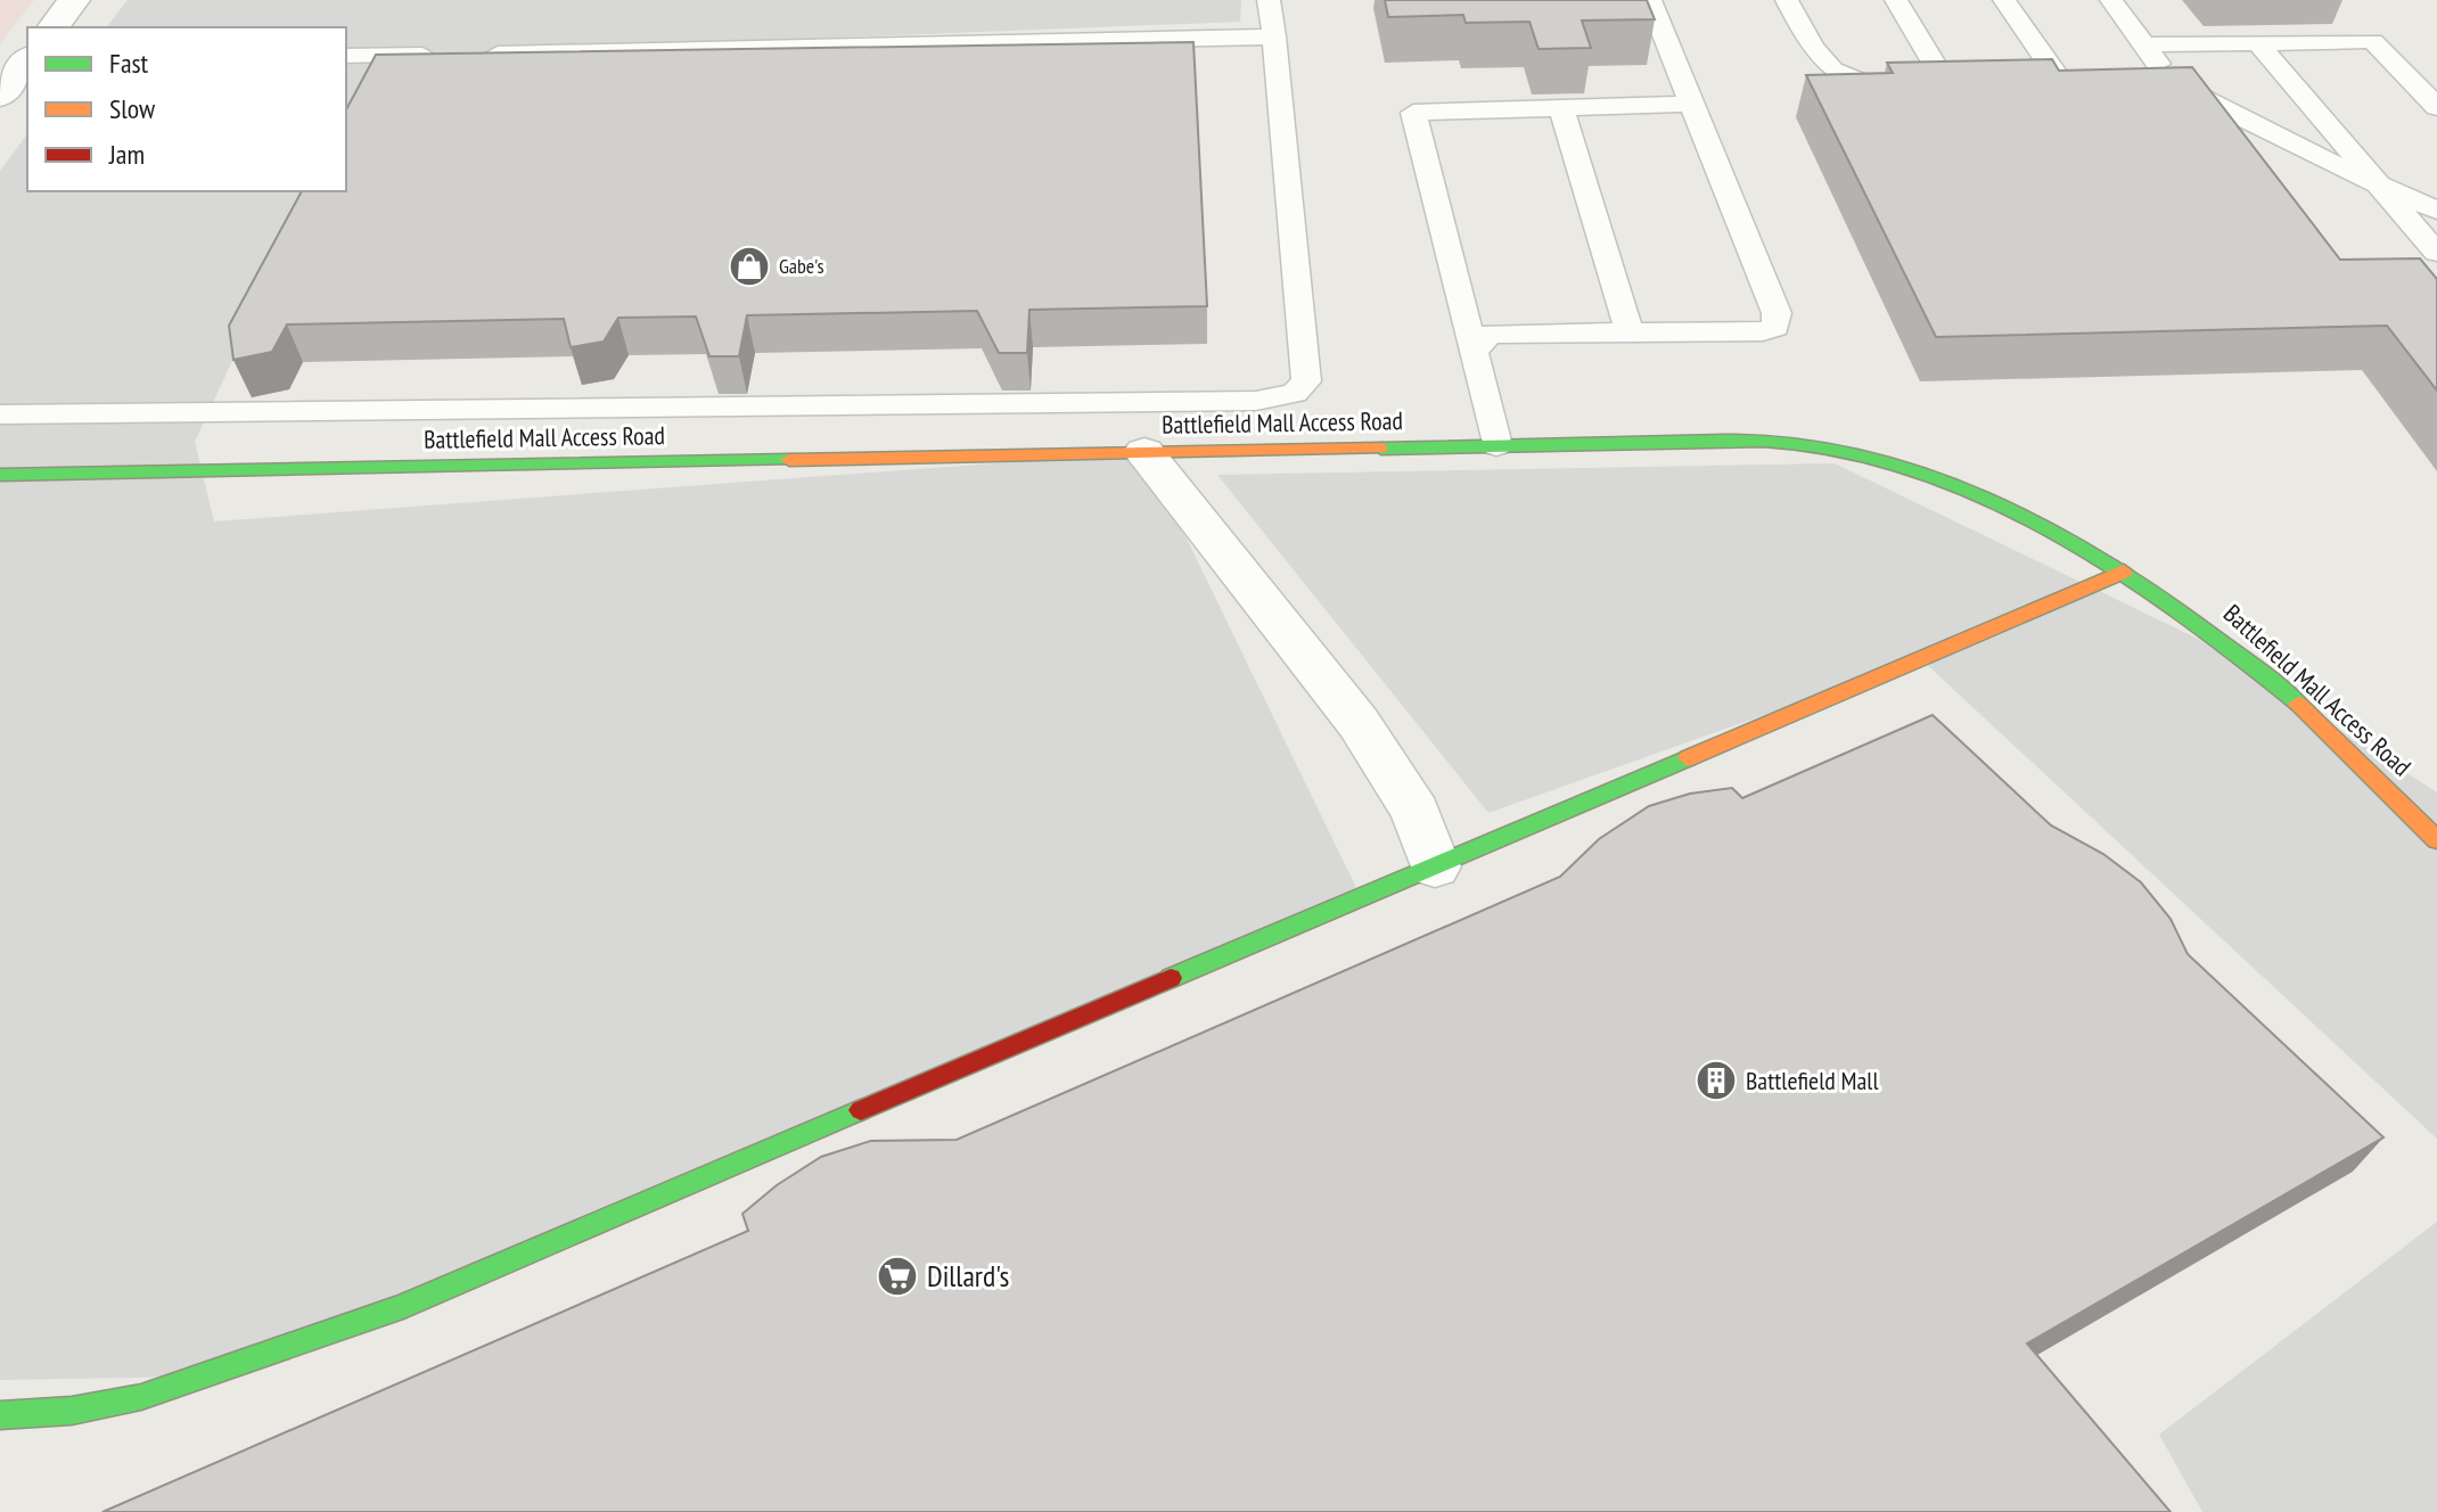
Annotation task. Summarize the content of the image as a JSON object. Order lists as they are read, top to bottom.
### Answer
{
  "streets": {
    "street": ["Battlefield Mall Access Road"]
  },
  "places": {
    "shop": ["Gabe's"],
    "building": ["Battlefield Mall"],
    "supermarket": ["Dillard's"]
  },
  "legend": ["Fast", "Slow", "Jam"]
}
